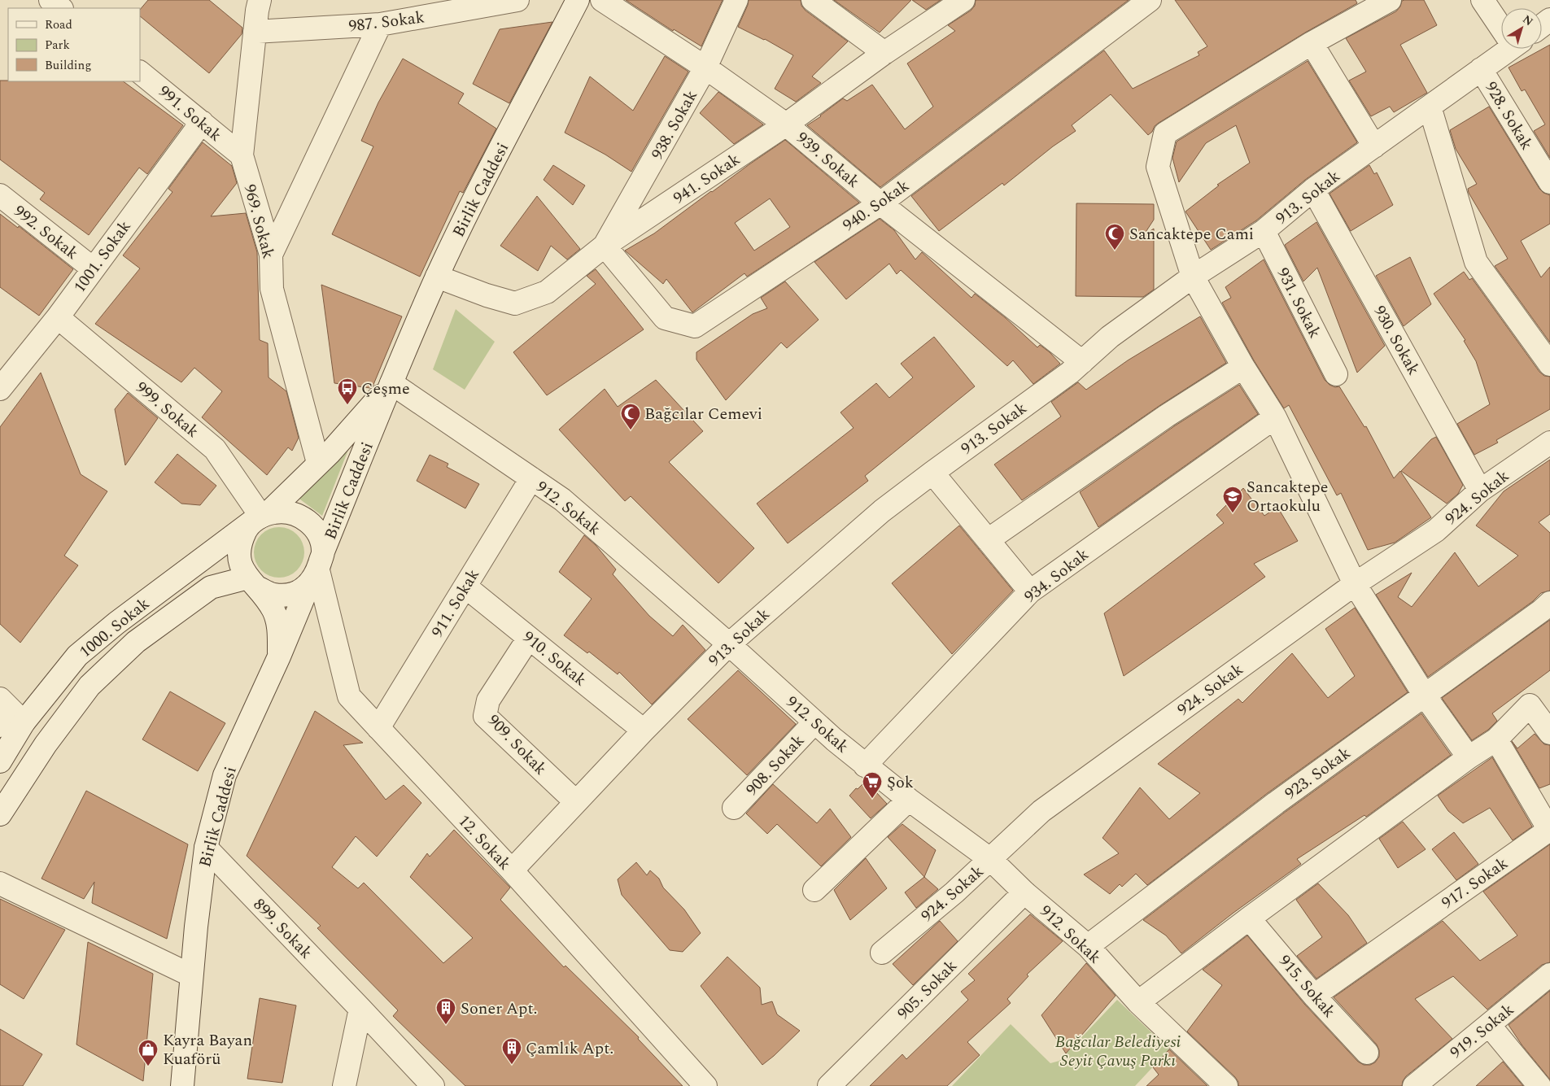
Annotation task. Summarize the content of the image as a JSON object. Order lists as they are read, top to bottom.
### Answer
{
  "streets": {
    "street": [
      "987. Sokak",
      "991. Sokak",
      "928. Sokak",
      "938. Sokak",
      "939. Sokak",
      "941. Sokak",
      "Birlik Caddesi",
      "913. Sokak",
      "940. Sokak",
      "969. Sokak",
      "992. Sokak",
      "1001. Sokak",
      "931. Sokak",
      "930. Sokak",
      "999. Sokak",
      "924. Sokak",
      "912. Sokak",
      "934. Sokak",
      "911. Sokak",
      "1000. Sokak",
      "910. Sokak",
      "909. Sokak",
      "908. Sokak",
      "923. Sokak",
      "12. Sokak",
      "917. Sokak",
      "899. Sokak",
      "915. Sokak",
      "905. Sokak",
      "919. Sokak"
    ]
  },
  "crossings": [
    ["987. Sokak", "969. Sokak"],
    ["991. Sokak", "969. Sokak"],
    ["991. Sokak", "1001. Sokak"],
    ["928. Sokak", "913. Sokak"],
    ["938. Sokak", "939. Sokak"],
    ["938. Sokak", "941. Sokak"],
    ["938. Sokak", "940. Sokak"],
    ["939. Sokak", "941. Sokak"],
    ["939. Sokak", "913. Sokak"],
    ["939. Sokak", "940. Sokak"],
    ["941. Sokak", "Birlik Caddesi"],
    ["941. Sokak", "940. Sokak"],
    ["Birlik Caddesi", "969. Sokak"],
    ["Birlik Caddesi", "999. Sokak"],
    ["Birlik Caddesi", "912. Sokak"],
    ["Birlik Caddesi", "1000. Sokak"],
    ["Birlik Caddesi", "12. Sokak"],
    ["Birlik Caddesi", "899. Sokak"],
    ["913. Sokak", "931. Sokak"],
    ["913. Sokak", "930. Sokak"],
    ["913. Sokak", "912. Sokak"],
    ["913. Sokak", "910. Sokak"],
    ["913. Sokak", "909. Sokak"],
    ["913. Sokak", "12. Sokak"],
    ["992. Sokak", "1001. Sokak"],
    ["1001. Sokak", "999. Sokak"],
    ["930. Sokak", "924. Sokak"],
    ["999. Sokak", "1000. Sokak"],
    ["999. Sokak", "12. Sokak"],
    ["924. Sokak", "912. Sokak"],
    ["912. Sokak", "934. Sokak"],
    ["912. Sokak", "911. Sokak"],
    ["912. Sokak", "908. Sokak"],
    ["912. Sokak", "923. Sokak"],
    ["912. Sokak", "905. Sokak"],
    ["911. Sokak", "910. Sokak"],
    ["911. Sokak", "12. Sokak"],
    ["1000. Sokak", "12. Sokak"],
    ["910. Sokak", "909. Sokak"],
    ["917. Sokak", "915. Sokak"]
  ],
  "parks": ["Bağcılar Belediyesi Seyit Çavuş Parkı"],
  "places": {
    "mosque": ["Sancaktepe Cami", "Bağcılar Cemevi"],
    "bus stop": ["Çeşme"],
    "school or university": ["Sancaktepe Ortaokulu"],
    "supermarket": ["Şok"],
    "building": ["Soner Apt.", "Çamlık Apt."],
    "shop": ["Kayra Bayan Kuaförü"]
  },
  "legend": ["Road", "Park", "Building"],
  "north": "top right"
}
